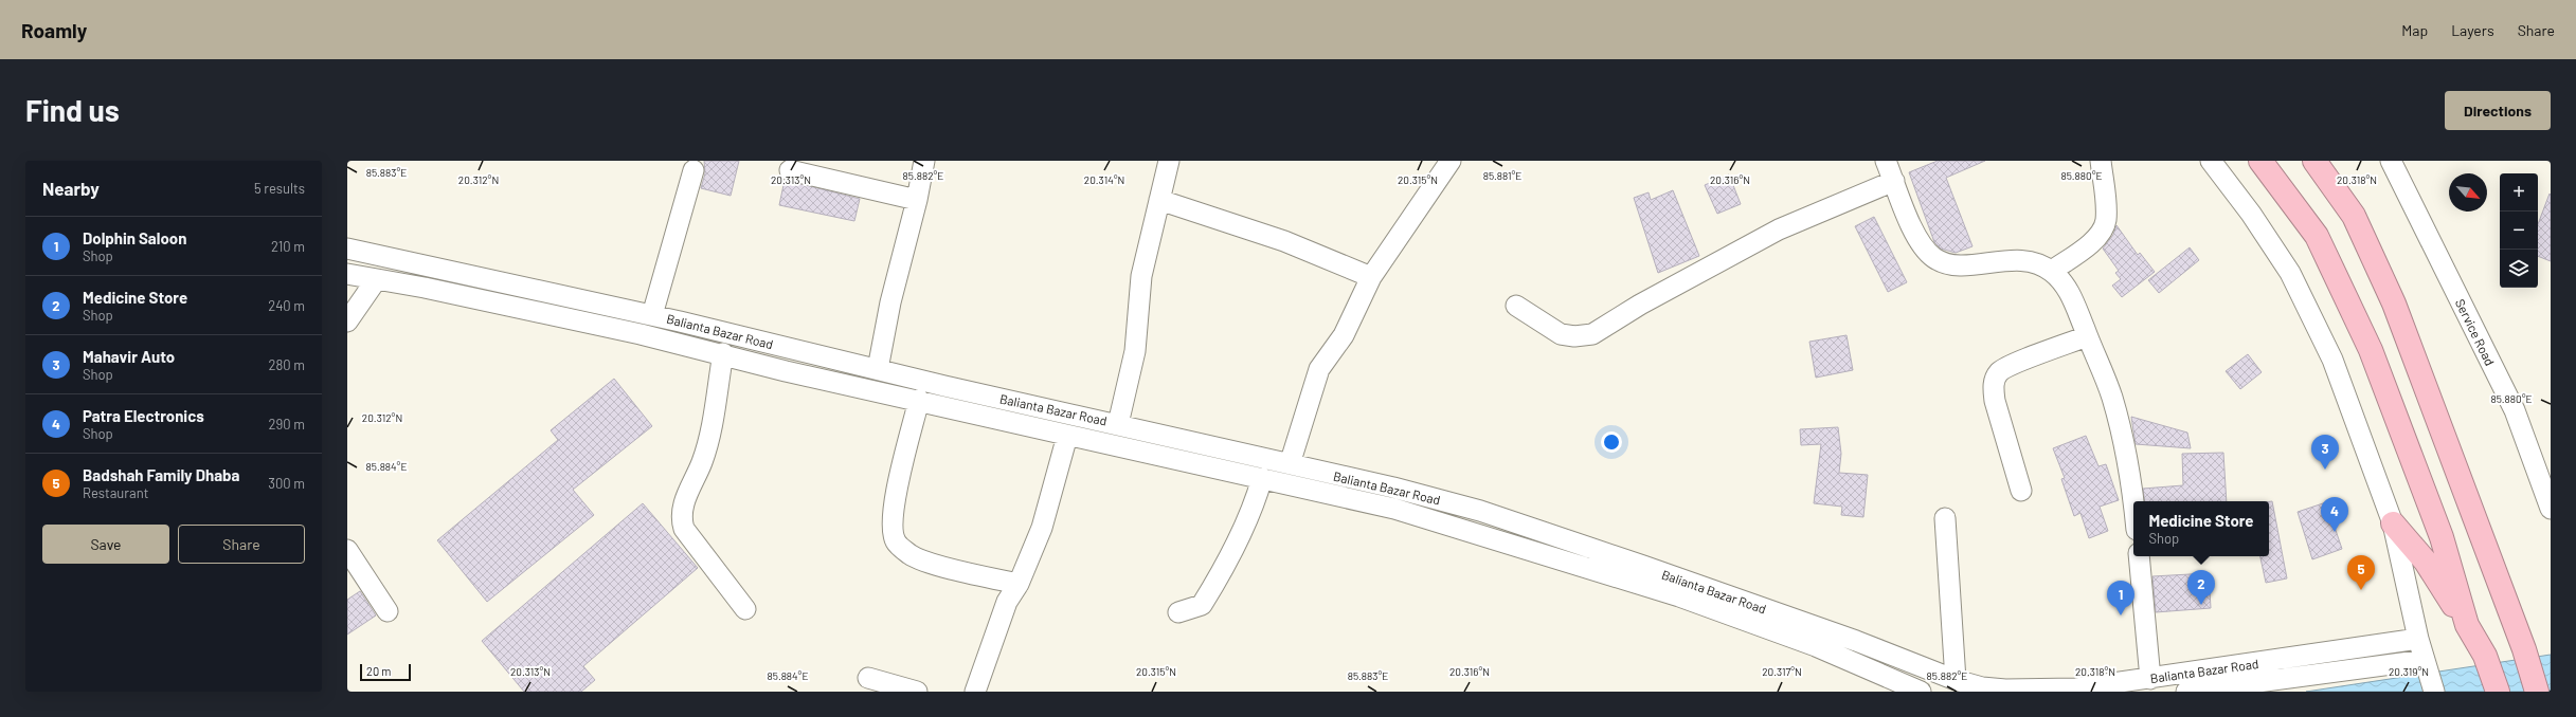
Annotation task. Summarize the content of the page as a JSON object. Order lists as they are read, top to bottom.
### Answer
{
  "streets": {
    "street": ["Balianta Bazar Road", "Service Road"]
  },
  "scale_bar": "20 m",
  "north": "bottom right",
  "page": {
    "header": "Roamly",
    "nav": ["Map", "Layers", "Share"],
    "buttons": [
      "Directions",
      ["Save", "Share"]
    ],
    "title": "Find us",
    "heading": ["Nearby", "5 results"],
    "map_buttons": ["+", "−"],
    "list": [
      {
        "mark": "1",
        "name": "Dolphin Saloon",
        "note": "Shop",
        "value": "210 m"
      },
      {
        "mark": "2",
        "name": "Medicine Store",
        "note": "Shop",
        "value": "240 m"
      },
      {
        "mark": "3",
        "name": "Mahavir Auto",
        "note": "Shop",
        "value": "280 m"
      },
      {
        "mark": "4",
        "name": "Patra Electronics",
        "note": "Shop",
        "value": "290 m"
      },
      {
        "mark": "5",
        "name": "Badshah Family Dhaba",
        "note": "Restaurant",
        "value": "300 m"
      }
    ],
    "pins": [
      "3",
      "4",
      "5",
      "2",
      "1"
    ],
    "popup": ["Medicine Store", "Shop"],
    "scale": "20 m"
  },
  "coordinates": [
    "85.883°E",
    "85.882°E",
    "85.881°E",
    "85.880°E",
    "20.312°N",
    "20.313°N",
    "20.314°N",
    "20.315°N",
    "20.316°N",
    "20.318°N",
    "85.884°E",
    "20.317°N",
    "20.319°N"
  ]
}
